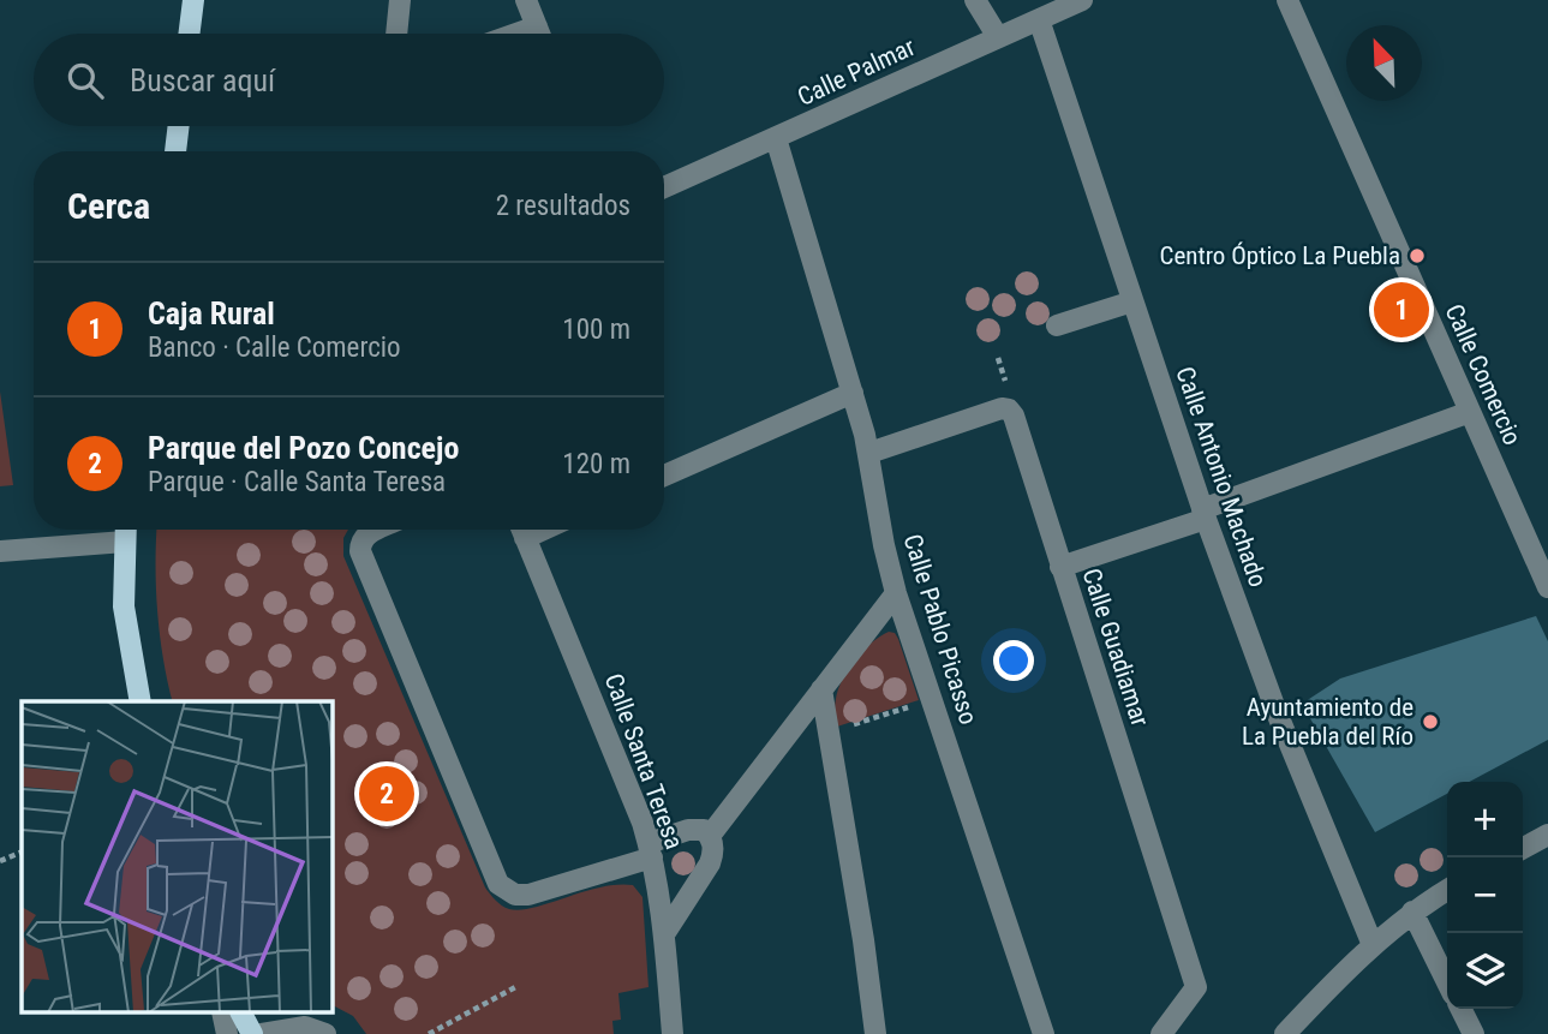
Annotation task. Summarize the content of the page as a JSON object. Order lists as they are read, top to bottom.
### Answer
{
  "streets": {
    "street": [
      "Calle Palmar",
      "Calle Comercio",
      "Calle Antonio Machado",
      "Calle Pablo Picasso",
      "Calle Guadiamar",
      "Calle Santa Teresa"
    ]
  },
  "crossings": [
    ["Calle Palmar", "Calle Antonio Machado"],
    ["Calle Palmar", "Calle Pablo Picasso"],
    ["Calle Pablo Picasso", "Calle Guadiamar"]
  ],
  "places": ["Centro Óptico La Puebla", "Ayuntamiento de La Puebla del Río"],
  "north": "top left",
  "page": {
    "search": "Buscar aquí",
    "heading": ["Cerca", "2 resultados"],
    "list": [
      {
        "mark": "1",
        "name": "Caja Rural",
        "note": "Banco · Calle Comercio",
        "value": "100 m"
      },
      {
        "mark": "2",
        "name": "Parque del Pozo Concejo",
        "note": "Parque · Calle Santa Teresa",
        "value": "120 m"
      }
    ],
    "pins": ["1", "2"],
    "map_buttons": ["+", "−"]
  }
}
